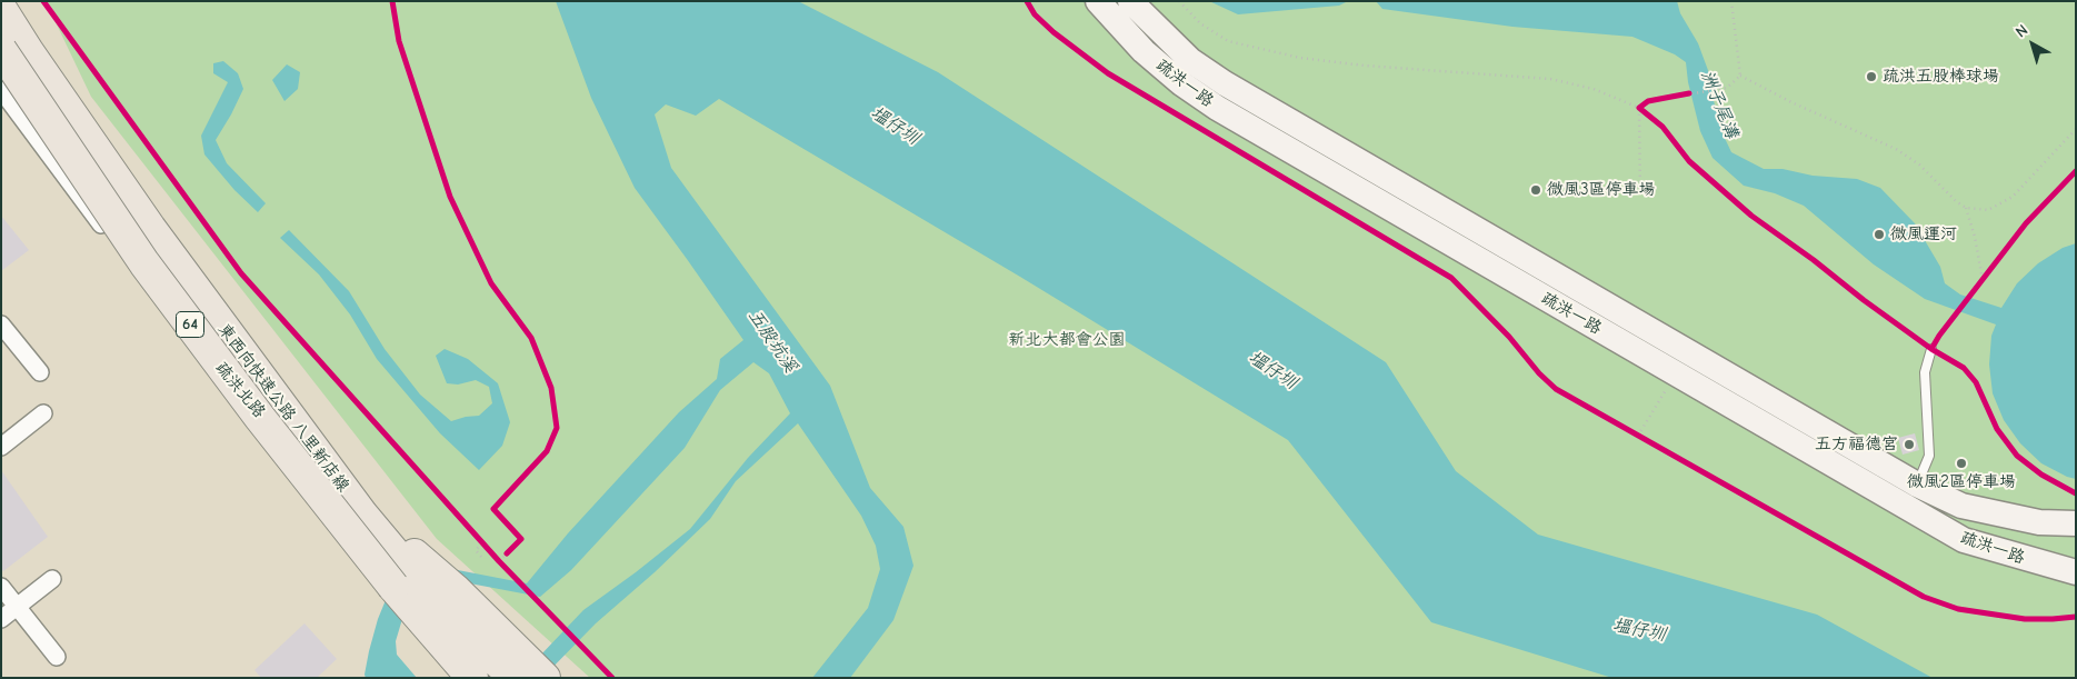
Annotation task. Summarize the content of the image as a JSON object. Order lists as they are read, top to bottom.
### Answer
{
  "streets": {
    "highway": ["64", "東西向快速公路 八里新店線"],
    "street": ["疏洪一路", "疏洪北路"]
  },
  "crossings": [
    ["疏洪北路", "東西向快速公路 八里新店線"]
  ],
  "water": ["洲子尾溝", "塭仔圳", "五股坑溪"],
  "parks": ["新北大都會公園"],
  "places": [
    "疏洪五股棒球場",
    "微風3區停車場",
    "微風運河",
    "五方福德宮",
    "微風2區停車場"
  ],
  "north": "top left"
}
